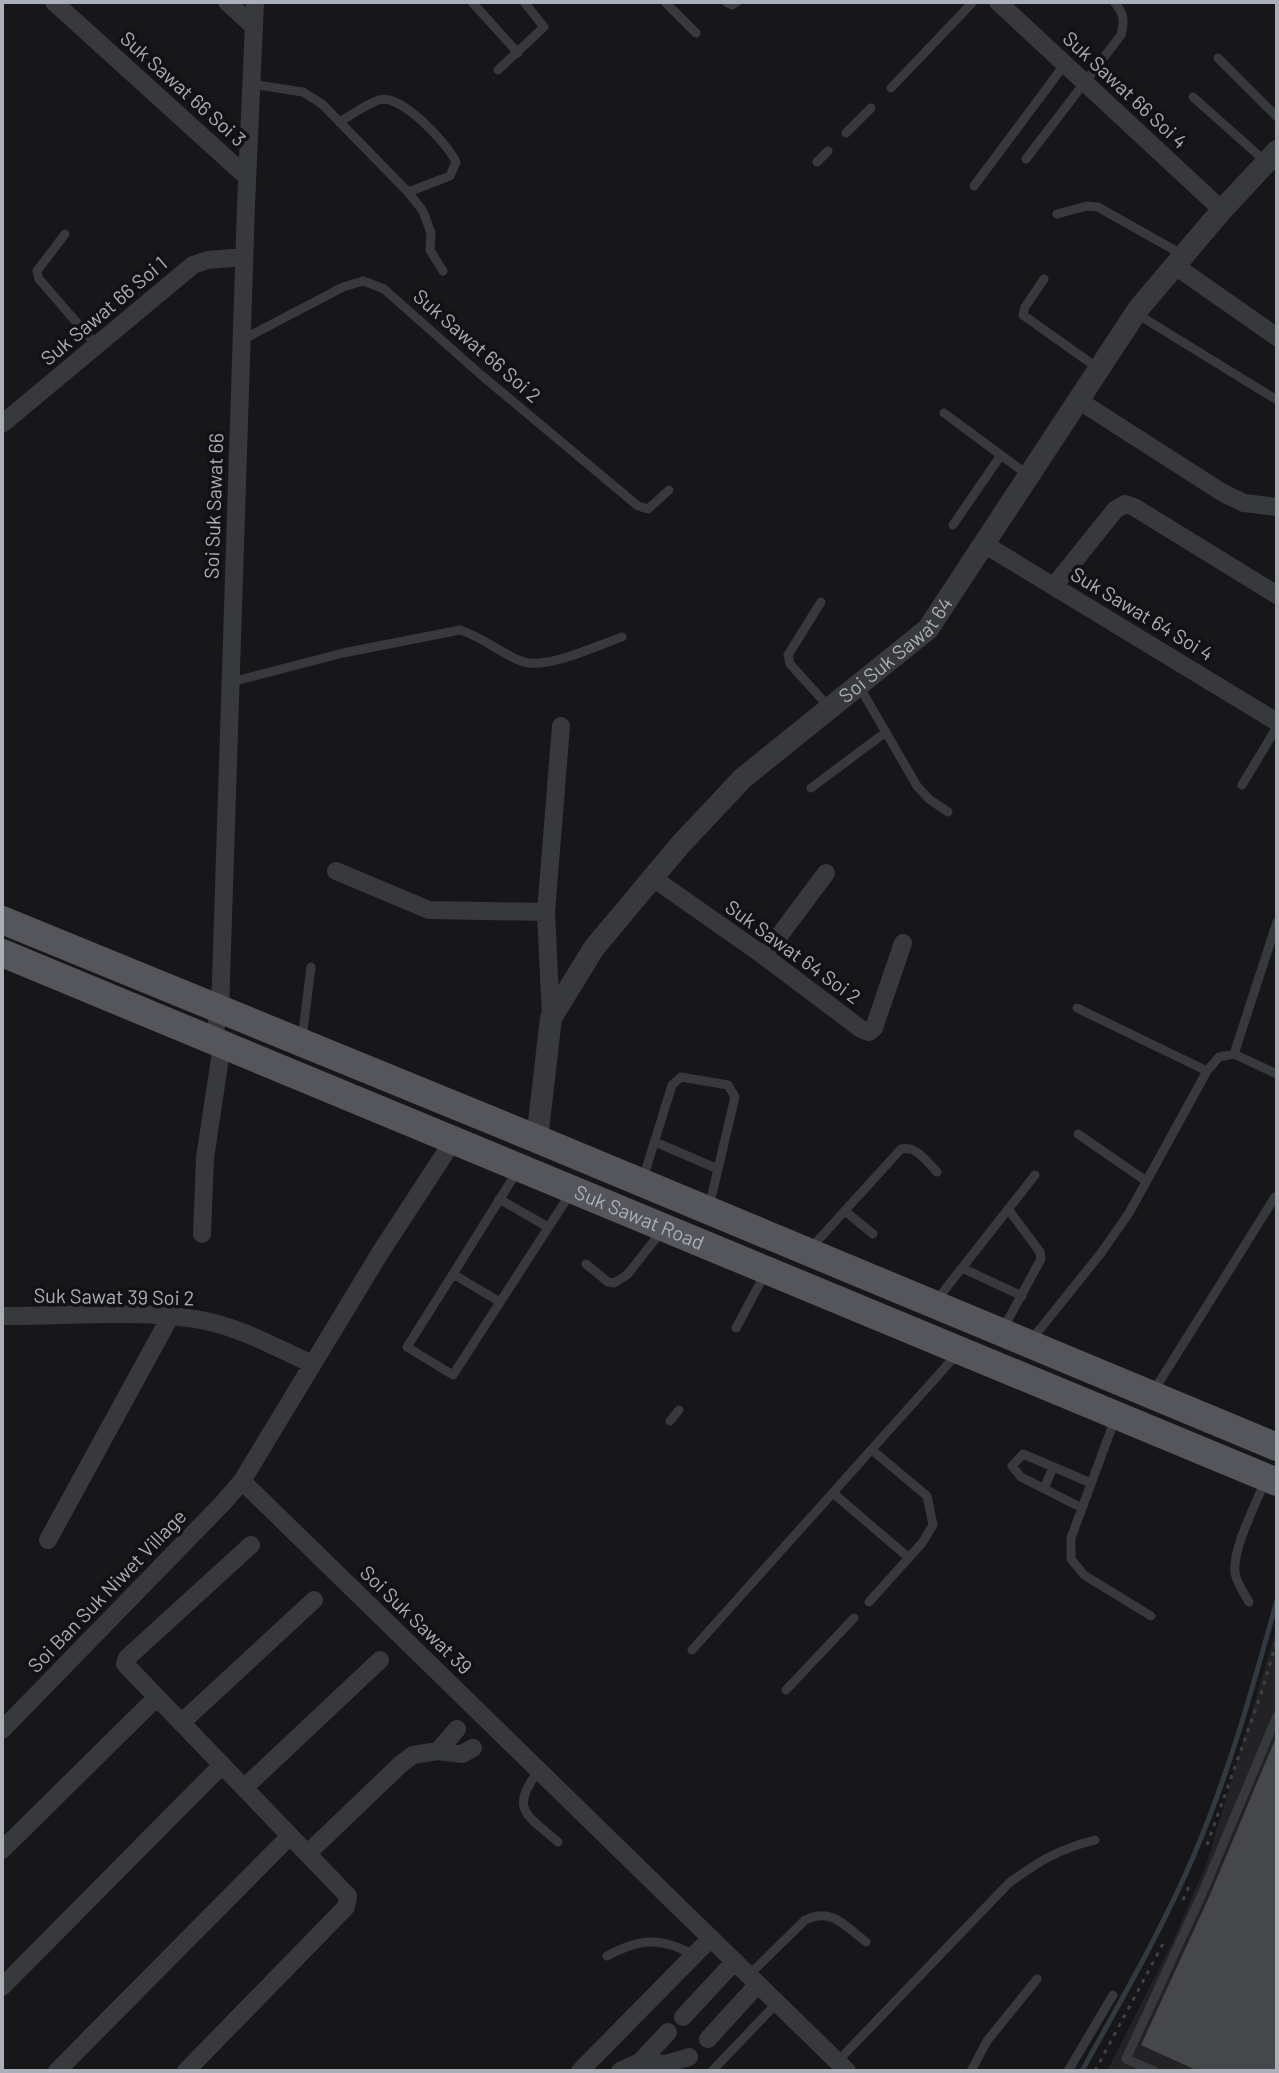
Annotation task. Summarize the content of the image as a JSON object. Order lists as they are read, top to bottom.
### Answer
{
  "streets": {
    "main road": ["Suk Sawat Road"],
    "street": [
      "Suk Sawat 66 Soi 3",
      "Suk Sawat 66 Soi 4",
      "Suk Sawat 66 Soi 1",
      "Soi Suk Sawat 66",
      "Suk Sawat 64 Soi 4",
      "Soi Suk Sawat 64",
      "Suk Sawat 64 Soi 2",
      "Suk Sawat 39 Soi 2",
      "Soi Ban Suk Niwet Village",
      "Soi Suk Sawat 39"
    ],
    "lane": ["Suk Sawat 66 Soi 2"]
  },
  "crossings": [
    ["Suk Sawat 66 Soi 3", "Soi Suk Sawat 66"],
    ["Suk Sawat 66 Soi 4", "Soi Suk Sawat 64"],
    ["Suk Sawat 66 Soi 1", "Soi Suk Sawat 66"],
    ["Suk Sawat 66 Soi 2", "Soi Suk Sawat 66"],
    ["Soi Suk Sawat 66", "Suk Sawat Road"],
    ["Suk Sawat 64 Soi 4", "Soi Suk Sawat 64"],
    ["Soi Suk Sawat 64", "Suk Sawat 64 Soi 2"],
    ["Soi Suk Sawat 64", "Suk Sawat Road"],
    ["Soi Ban Suk Niwet Village", "Soi Suk Sawat 39"]
  ]
}
